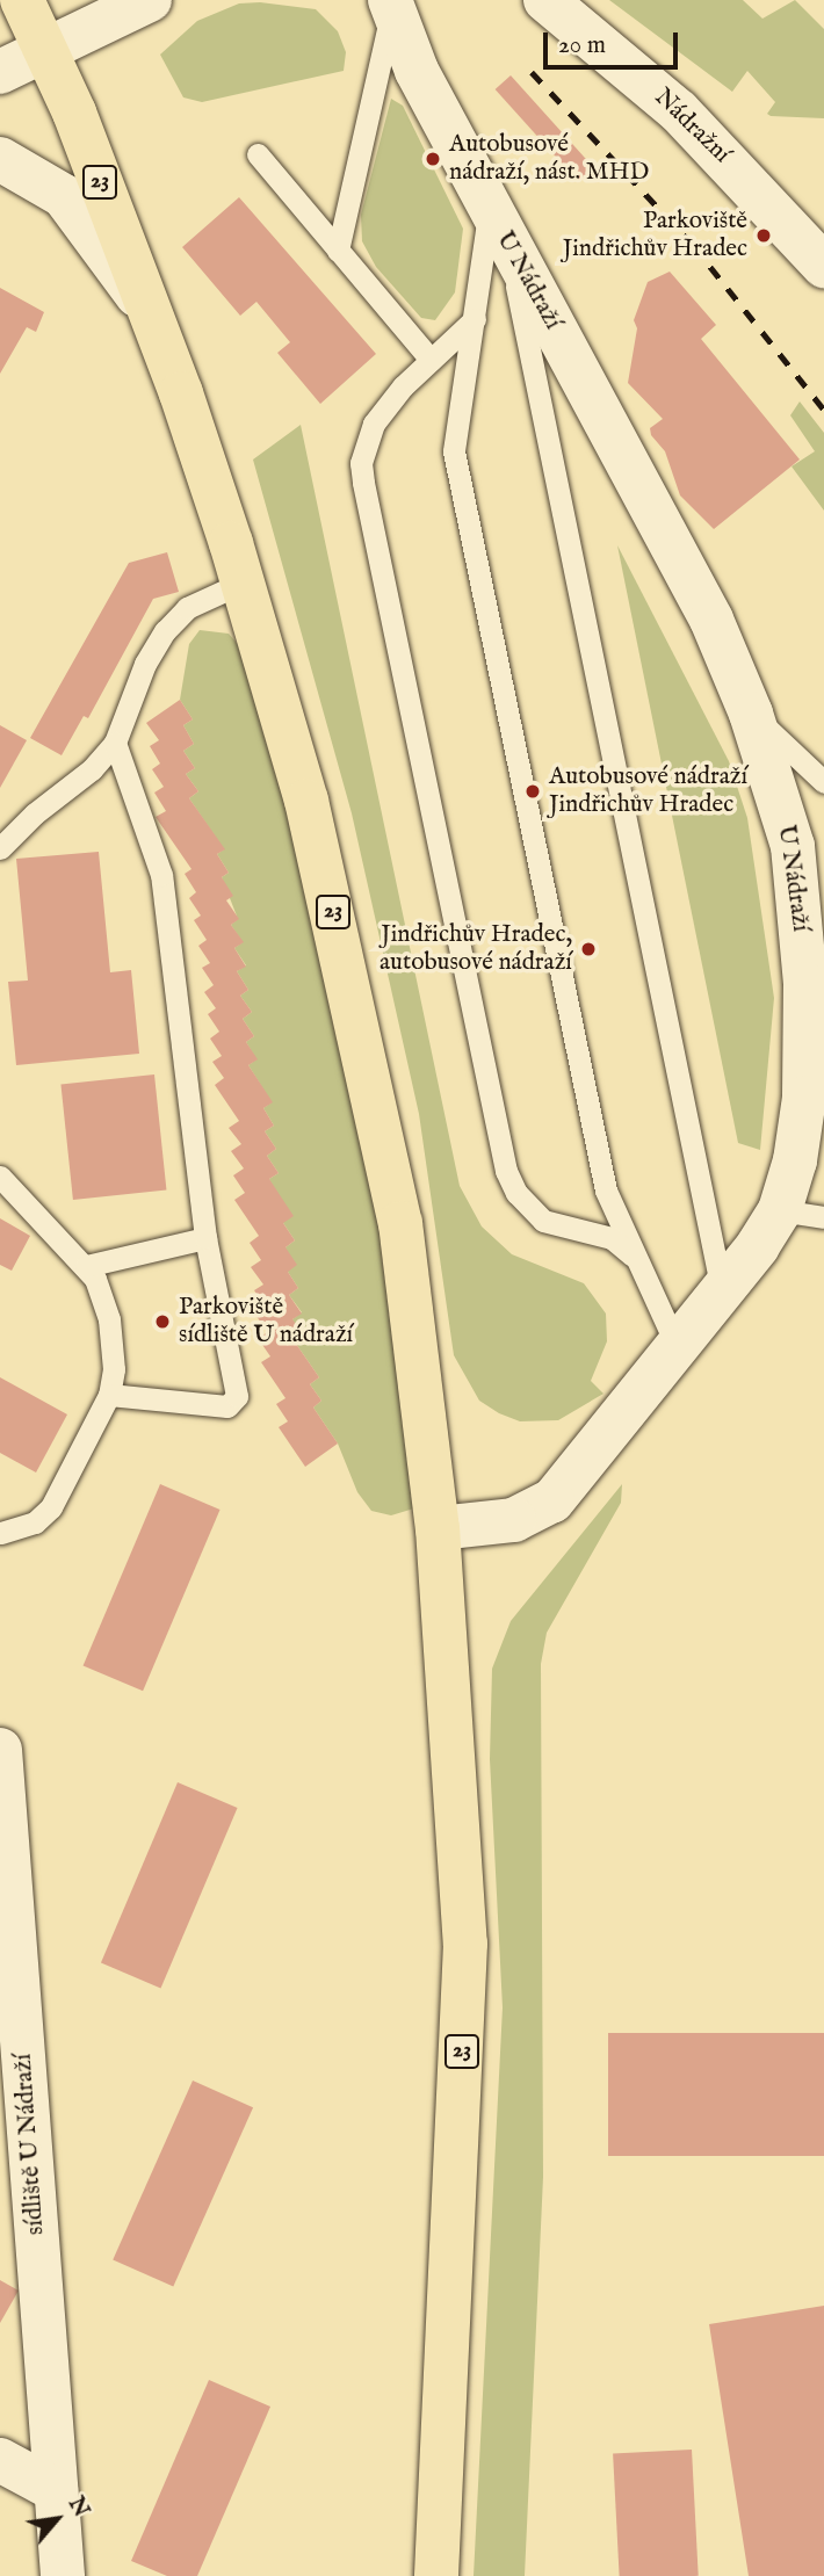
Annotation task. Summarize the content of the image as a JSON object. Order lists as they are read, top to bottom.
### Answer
{
  "streets": {
    "main road": ["23"],
    "street": ["Nádražní", "U Nádraží", "sídliště U Nádraží"]
  },
  "crossings": [
    ["23", "U Nádraží"]
  ],
  "places": [
    "Autobusové nádraží, nást. MHD",
    "Parkoviště Jindřichův Hradec",
    "Autobusové nádraží Jindřichův Hradec",
    "Jindřichův Hradec, autobusové nádraží",
    "Parkoviště sídliště U nádraží"
  ],
  "scale_bar": "20 m",
  "north": "top right"
}
